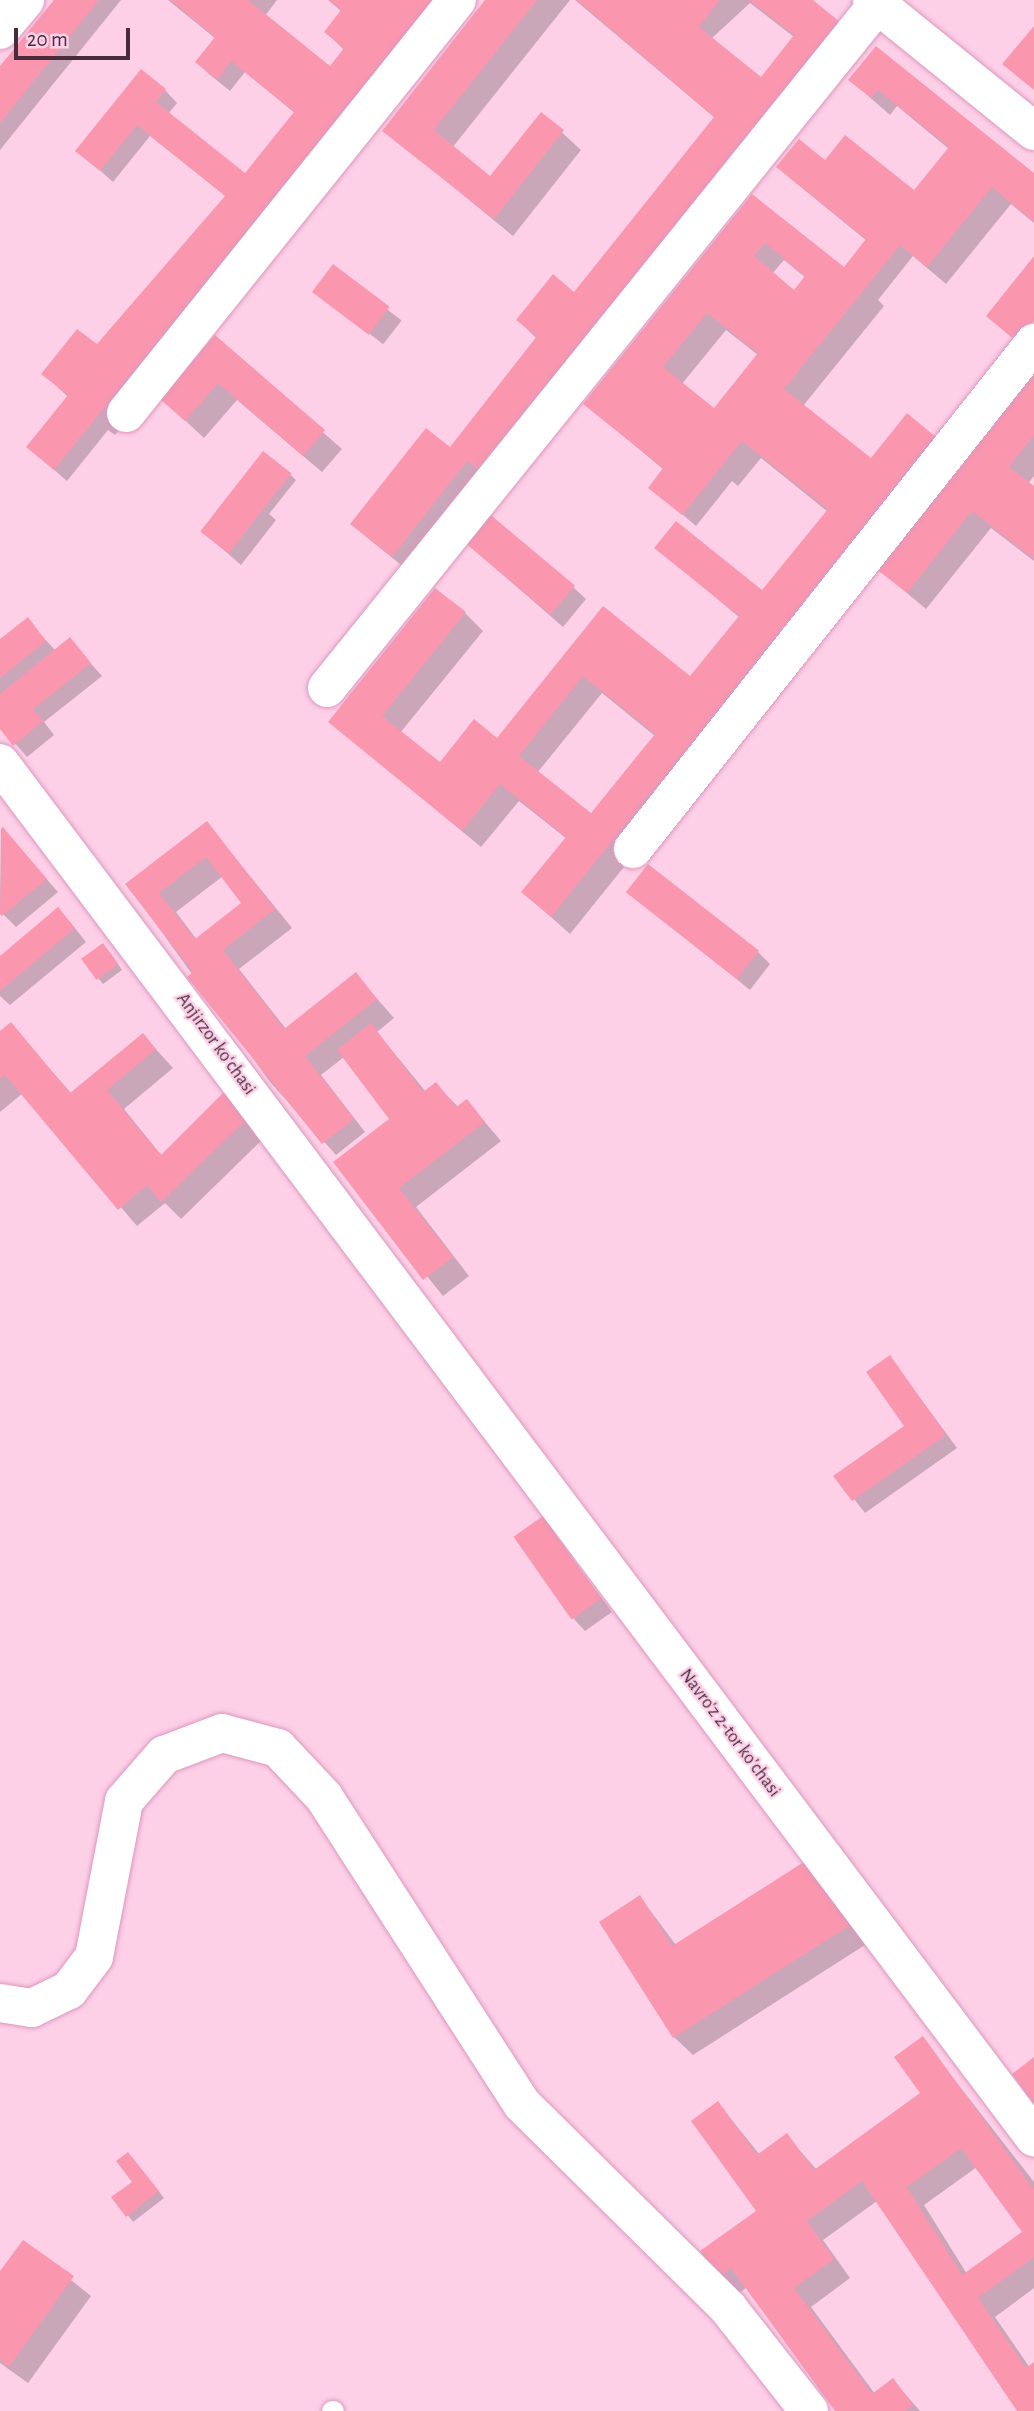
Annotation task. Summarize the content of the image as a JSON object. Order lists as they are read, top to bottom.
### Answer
{
  "streets": {
    "street": ["Anjirzor koʻchasi"]
  },
  "scale_bar": "20 m"
}
